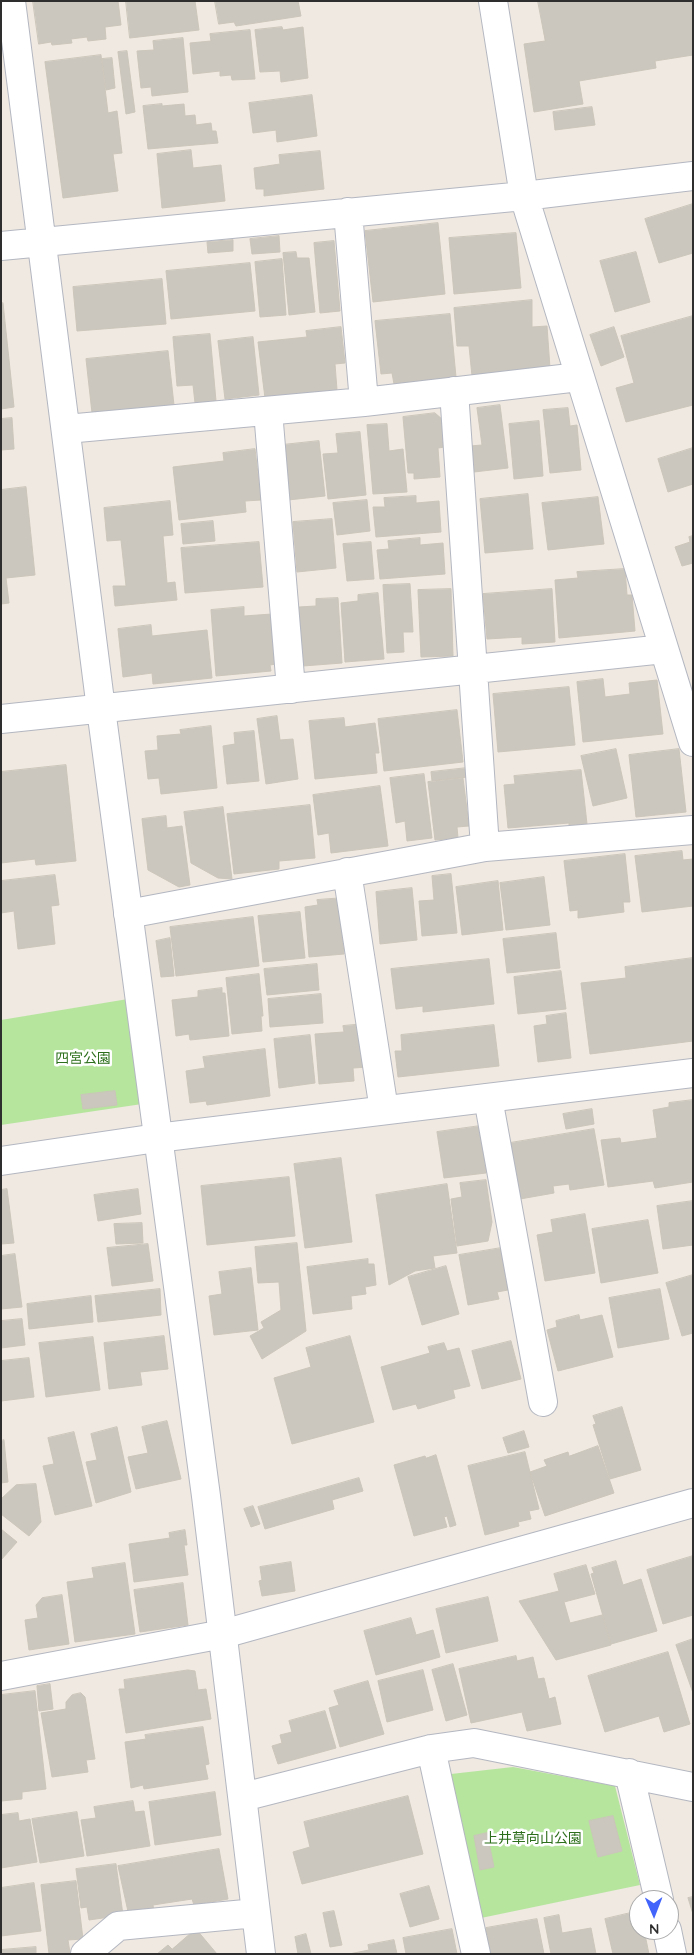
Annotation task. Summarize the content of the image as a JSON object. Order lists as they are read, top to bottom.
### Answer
{
  "parks": ["四宮公園", "上井草向山公園"],
  "north": "bottom"
}
